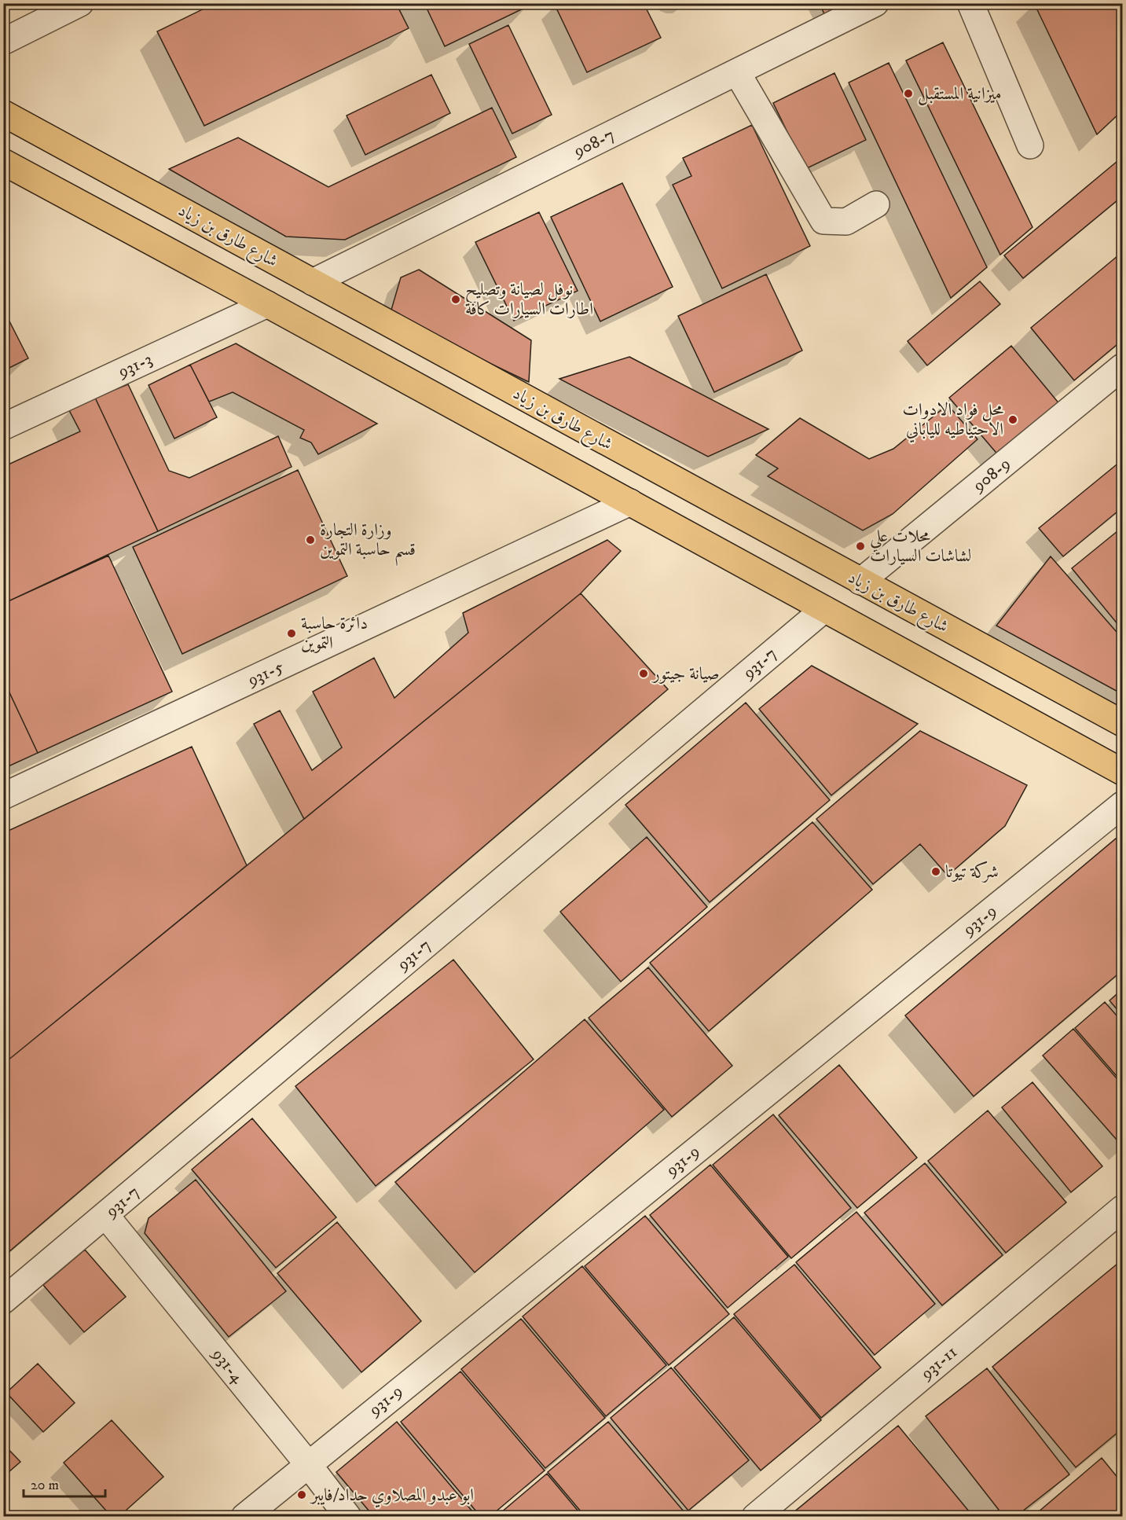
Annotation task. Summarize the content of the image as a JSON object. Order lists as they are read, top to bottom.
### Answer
{
  "streets": {
    "main road": ["شارع طارق بن زياد"],
    "street": [
      "908-7",
      "931-3",
      "908-9",
      "931-7",
      "931-5",
      "931-9",
      "931-11",
      "931-4"
    ]
  },
  "crossings": [
    ["908-7", "شارع طارق بن زياد"],
    ["شارع طارق بن زياد", "908-9"],
    ["931-7", "931-4"],
    ["931-9", "931-4"]
  ],
  "places": [
    "ميزانية المستقبل",
    "نوفل لصيانة وتصليح اطارات السيارات كافة",
    "محل فواد الادوات الاحتياطيه للياباني",
    "وزارة التجارة قسم حاسبة التموين",
    "محلات علي لشاشات السيارات",
    "دائرة حاسبة التموين",
    "صيانة جيتور",
    "شركة تيوتا",
    "ابو عبدو المصلاوي حداد/فايبر"
  ],
  "scale_bar": "20 m"
}
